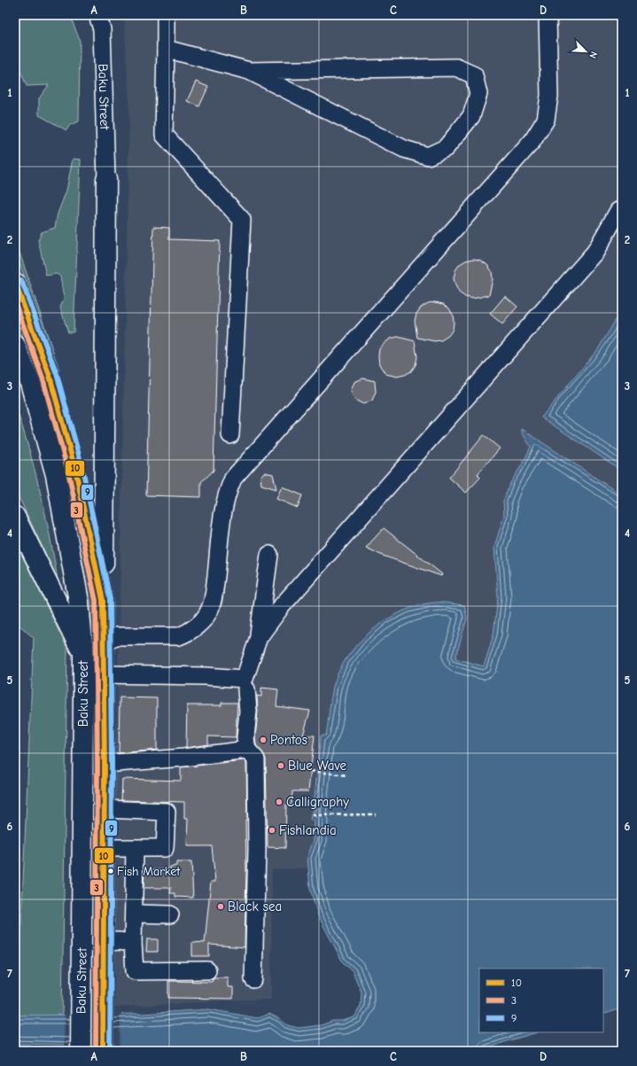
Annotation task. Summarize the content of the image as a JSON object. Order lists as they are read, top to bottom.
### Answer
{
  "streets": {
    "main road": ["Baku Street"]
  },
  "places": [
    "Pontos",
    "Blue Wave",
    "Calligraphy",
    "Fishlandia",
    "Fish Market",
    "Black sea"
  ],
  "lines": ["transit line 9", "transit line 10", "transit line 3"],
  "legend": ["10", "3", "9"],
  "north": "bottom right",
  "grid": {
    "columns": [
      "A",
      "B",
      "C",
      "D"
    ],
    "rows": [
      "1",
      "2",
      "3",
      "4",
      "5",
      "6",
      "7"
    ]
  }
}
